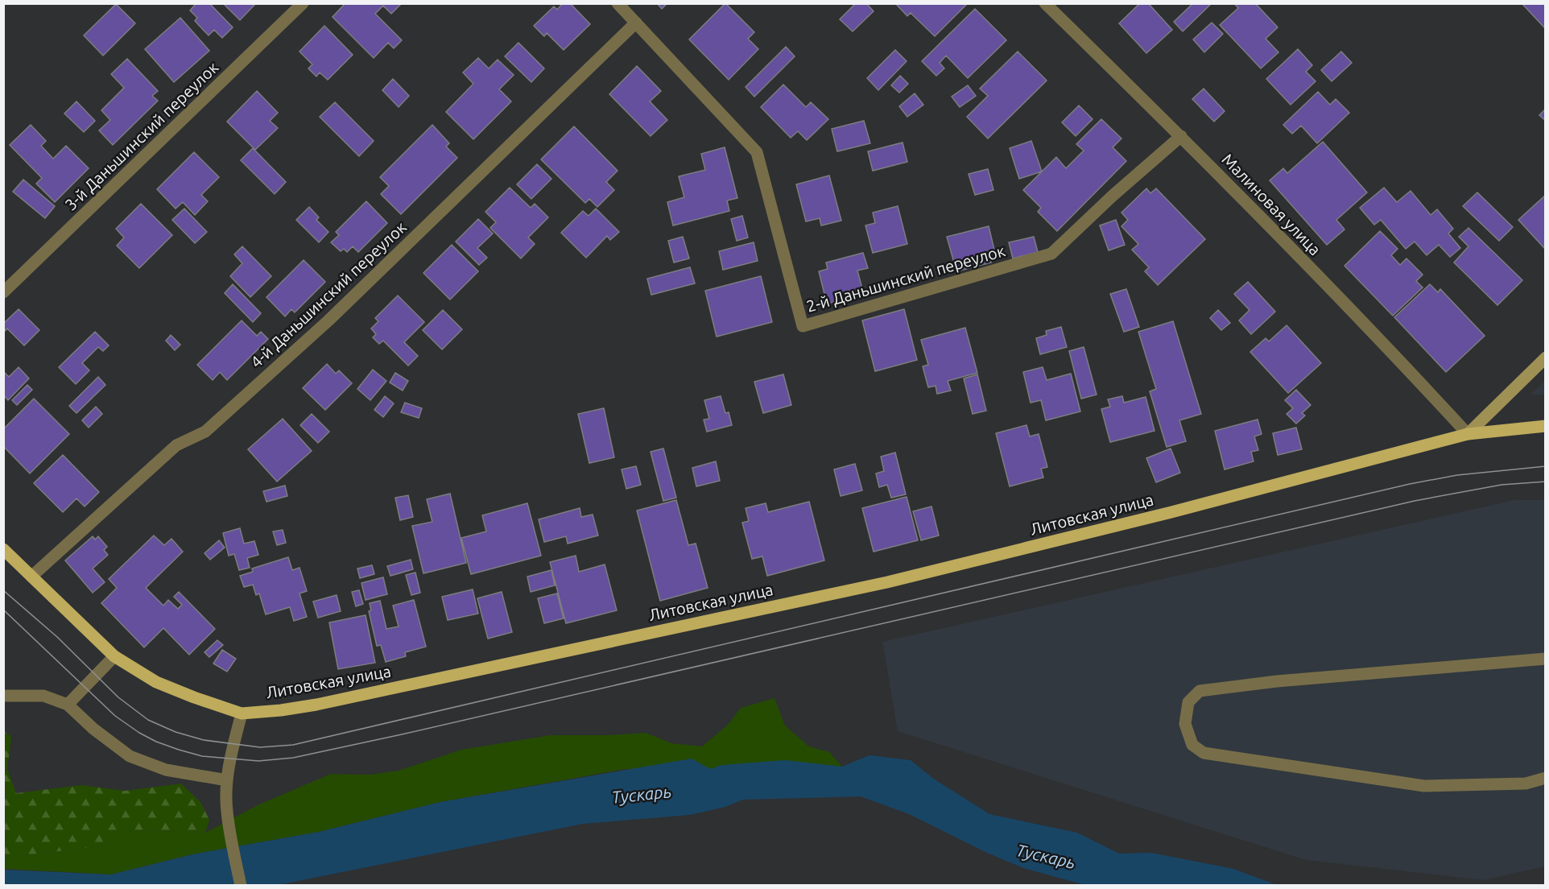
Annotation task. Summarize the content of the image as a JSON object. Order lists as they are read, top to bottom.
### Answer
{
  "streets": {
    "main road": ["Литовская улица"],
    "street": [
      "3-й Даньшинский переулок",
      "Малиновая улица",
      "2-й Даньшинский переулок",
      "4-й Даньшинский переулок"
    ]
  },
  "crossings": [
    ["Малиновая улица", "2-й Даньшинский переулок"],
    ["Малиновая улица", "Литовская улица"],
    ["2-й Даньшинский переулок", "4-й Даньшинский переулок"],
    ["4-й Даньшинский переулок", "Литовская улица"]
  ],
  "water": ["Тускарь"]
}
